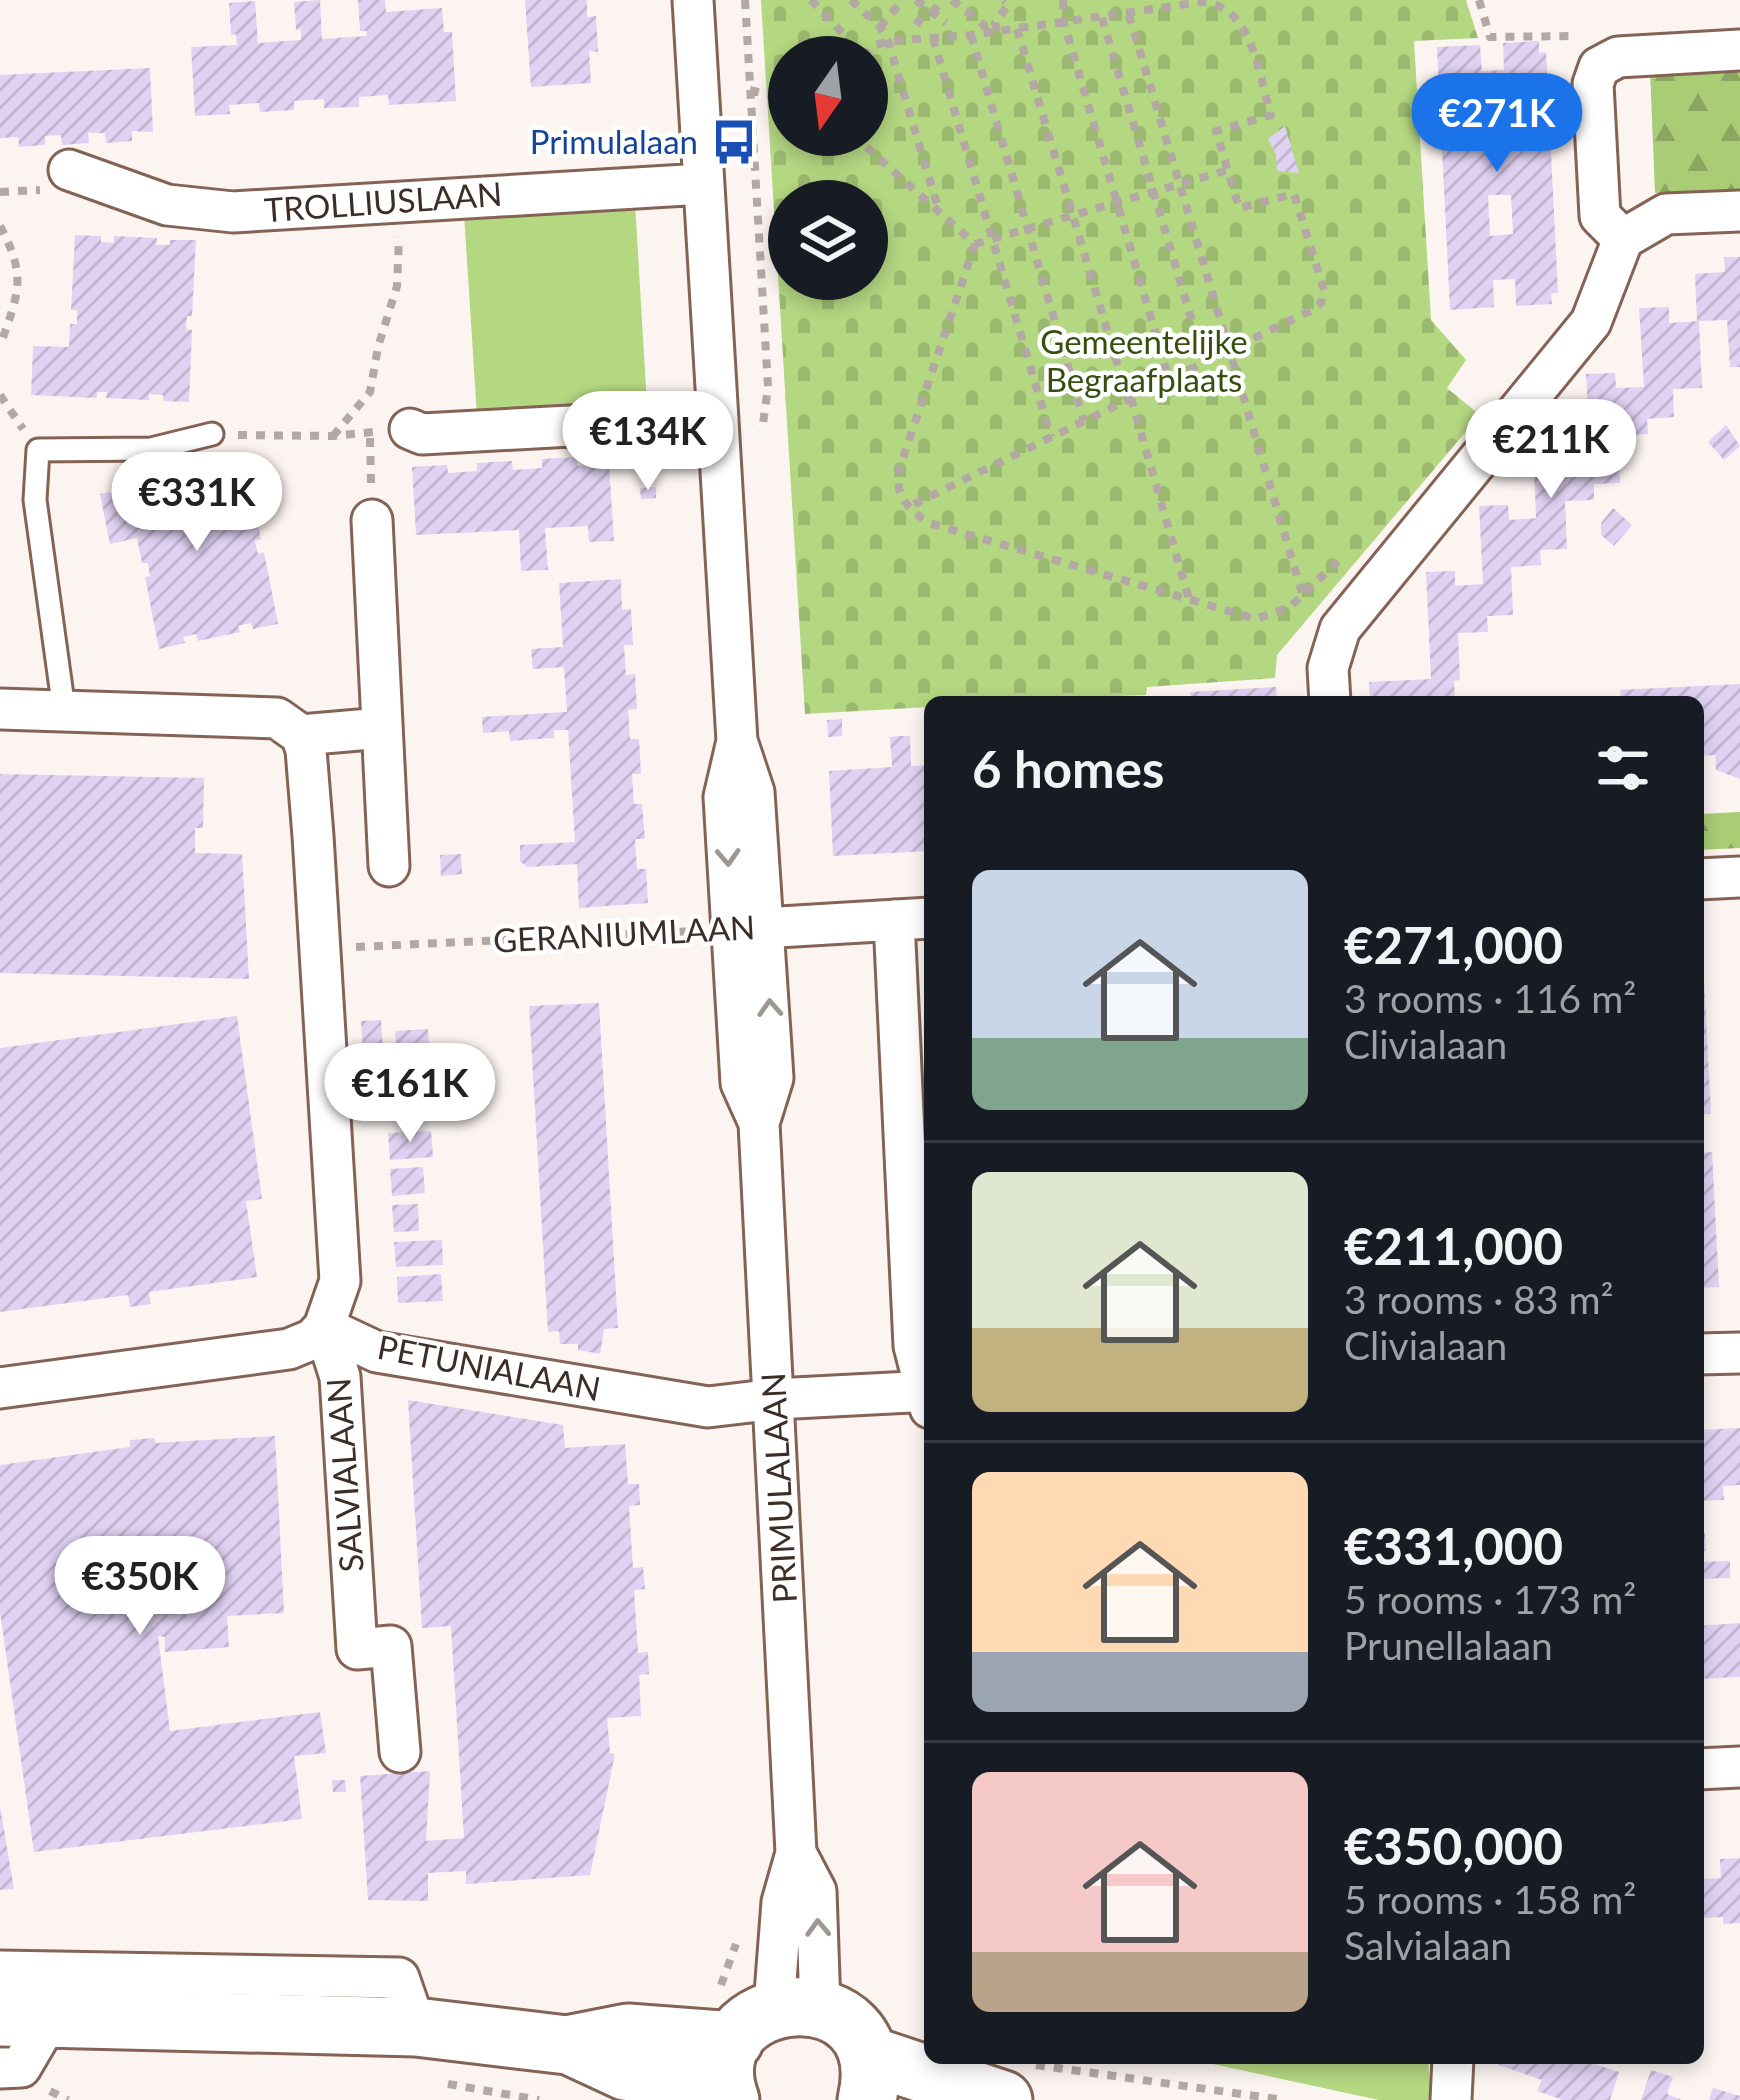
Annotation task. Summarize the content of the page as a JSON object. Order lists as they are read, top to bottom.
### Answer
{
  "streets": {
    "street": [
      "TROLLIUSLAAN",
      "GERANIUMLAAN",
      "PETUNIALAAN",
      "SALVIALAAN",
      "PRIMULALAAN"
    ]
  },
  "crossings": [
    ["TROLLIUSLAAN", "PRIMULALAAN"],
    ["GERANIUMLAAN", "SALVIALAAN"],
    ["GERANIUMLAAN", "PRIMULALAAN"],
    ["PETUNIALAAN", "SALVIALAAN"],
    ["PETUNIALAAN", "PRIMULALAAN"]
  ],
  "parks": ["Gemeentelijke Begraafplaats"],
  "places": {
    "bus stop": ["Primulalaan"]
  },
  "north": "bottom",
  "page": {
    "price": [
      "€271K",
      "€134K",
      "€211K",
      "€331K",
      "€161K",
      "€350K"
    ],
    "heading": "6 homes",
    "list": [
      {
        "name": "€271,000",
        "note": "3 rooms · 116 m² · Clivialaan"
      },
      {
        "name": "€211,000",
        "note": "3 rooms · 83 m² · Clivialaan"
      },
      {
        "name": "€331,000",
        "note": "5 rooms · 173 m² · Prunellalaan"
      },
      {
        "name": "€350,000",
        "note": "5 rooms · 158 m² · Salvialaan"
      }
    ]
  }
}
